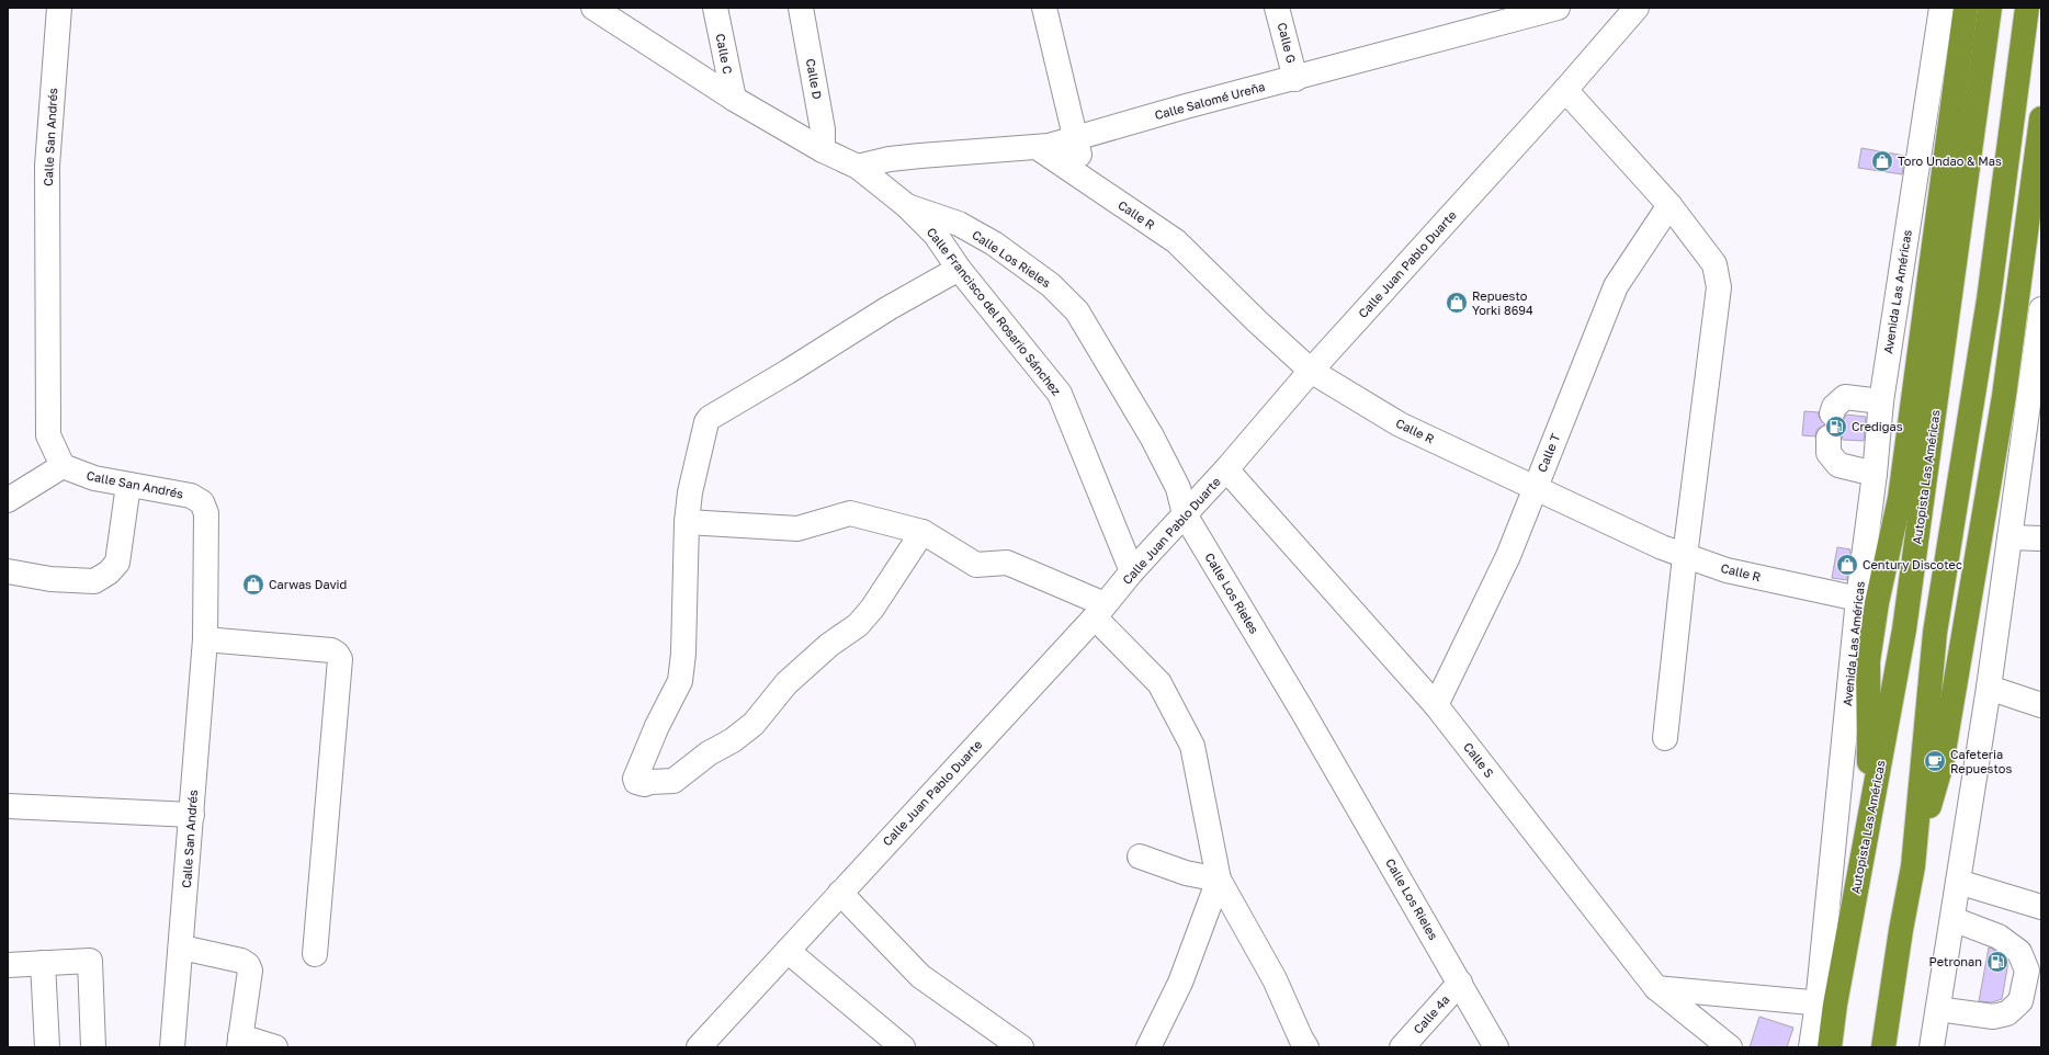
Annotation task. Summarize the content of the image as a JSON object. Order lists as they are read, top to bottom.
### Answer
{
  "streets": {
    "highway": ["Autopista Las Américas"],
    "street": [
      "Calle G",
      "Calle C",
      "Calle D",
      "Calle Salomé Ureña",
      "Calle San Andrés",
      "Calle R",
      "Calle Los Rieles",
      "Calle Juan Pablo Duarte",
      "Avenida Las Américas",
      "Calle Francisco del Rosario Sánchez",
      "Calle T",
      "Calle S",
      "Calle 4a"
    ]
  },
  "crossings": [
    ["Calle G", "Calle Salomé Ureña"],
    ["Calle C", "Calle Francisco del Rosario Sánchez"],
    ["Calle D", "Calle Francisco del Rosario Sánchez"],
    ["Calle Salomé Ureña", "Calle R"],
    ["Calle Salomé Ureña", "Calle Francisco del Rosario Sánchez"],
    ["Calle R", "Calle Juan Pablo Duarte"],
    ["Calle R", "Avenida Las Américas"],
    ["Calle R", "Calle T"],
    ["Calle Los Rieles", "Calle Juan Pablo Duarte"],
    ["Calle Los Rieles", "Calle Francisco del Rosario Sánchez"],
    ["Calle Los Rieles", "Calle 4a"],
    ["Calle Juan Pablo Duarte", "Calle Francisco del Rosario Sánchez"],
    ["Calle Juan Pablo Duarte", "Calle S"],
    ["Avenida Las Américas", "Autopista Las Américas"],
    ["Calle T", "Calle S"]
  ],
  "places": {
    "shop": [
      "Toro Undao & Mas",
      "Repuesto Yorki 8694",
      "Century Discotec",
      "Carwas David"
    ],
    "fuel station": ["Credigas", "Petronan"],
    "cafe": ["Cafeteria Repuestos"]
  }
}
